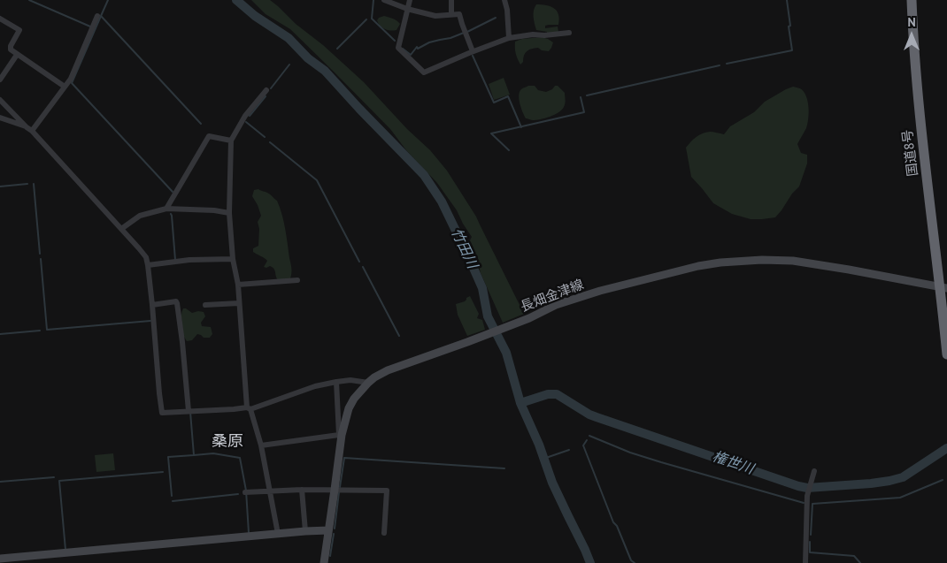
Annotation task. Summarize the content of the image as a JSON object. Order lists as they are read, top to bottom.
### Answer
{
  "streets": {
    "highway": ["国道8号"],
    "main road": ["長畑金津線"]
  },
  "crossings": [
    ["国道8号", "長畑金津線"]
  ],
  "districts": ["桑原"],
  "water": ["竹田川", "権世川"],
  "north": "top"
}
